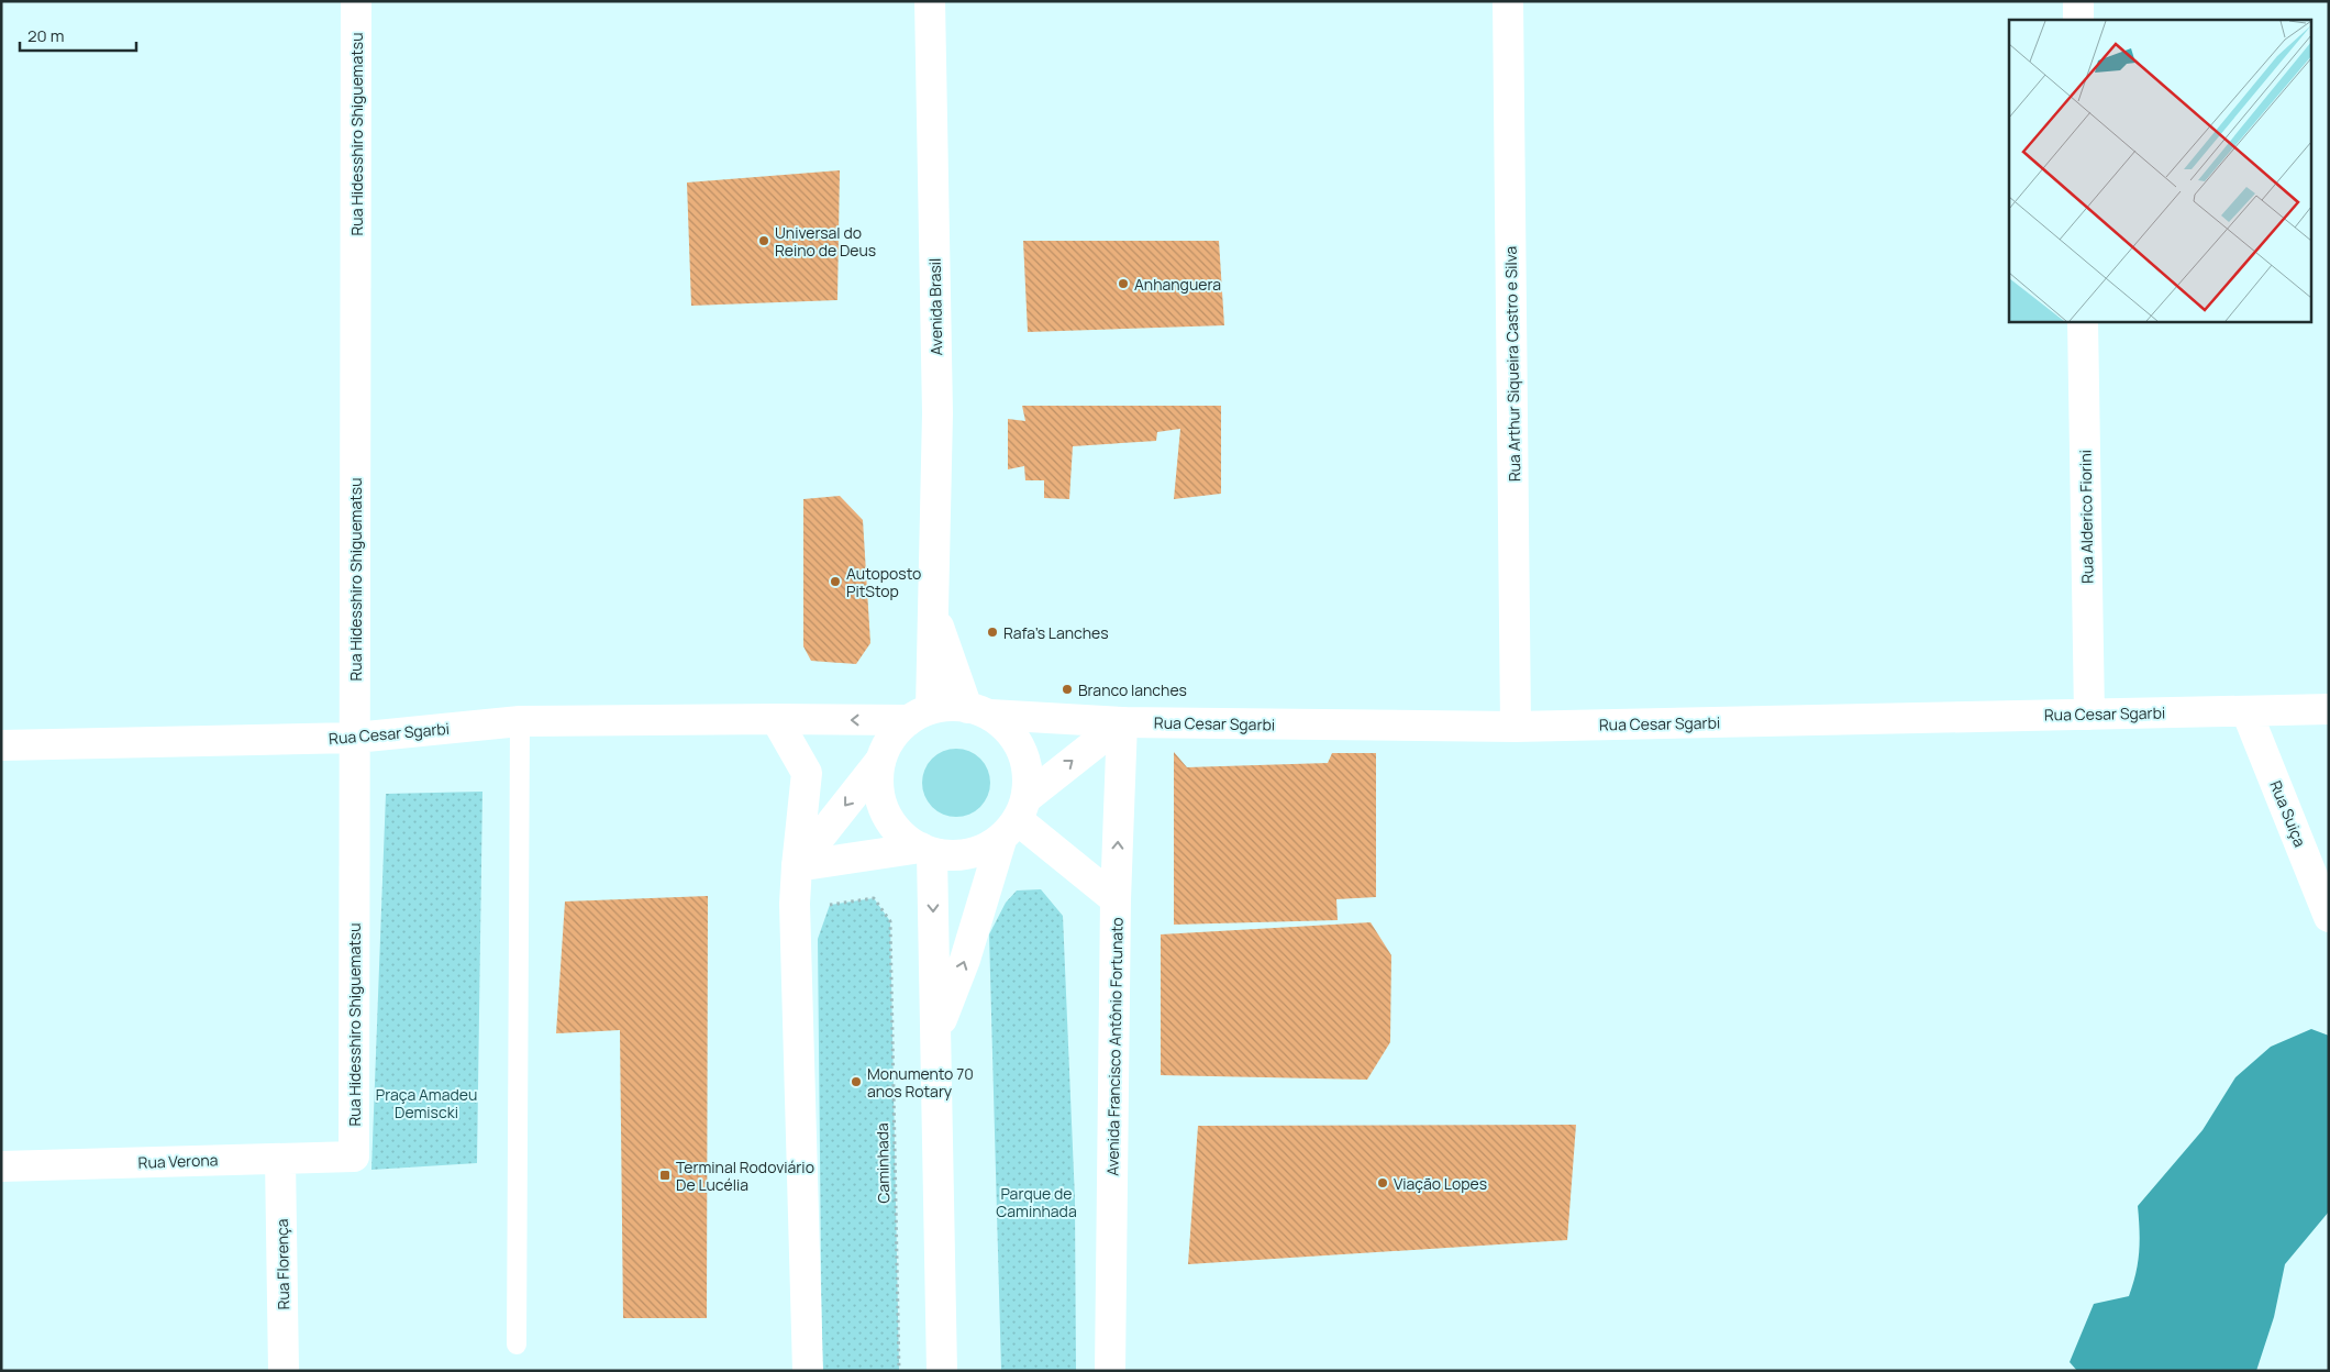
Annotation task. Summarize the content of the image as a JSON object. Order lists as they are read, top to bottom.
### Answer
{
  "streets": {
    "street": [
      "Rua Hidesshiro Shiguematsu",
      "Avenida Brasil",
      "Rua Arthur Siqueira Castro e Silva",
      "Rua Alderico Fiorini",
      "Rua Cesar Sgarbi",
      "Rua Suiça",
      "Avenida Francisco Antônio Fortunato",
      "Rua Verona",
      "Rua Florença"
    ],
    "path": ["Caminhada"]
  },
  "crossings": [
    ["Rua Hidesshiro Shiguematsu", "Rua Cesar Sgarbi"],
    ["Rua Hidesshiro Shiguematsu", "Rua Verona"],
    ["Avenida Brasil", "Rua Cesar Sgarbi"],
    ["Rua Arthur Siqueira Castro e Silva", "Rua Cesar Sgarbi"],
    ["Rua Alderico Fiorini", "Rua Cesar Sgarbi"],
    ["Rua Cesar Sgarbi", "Rua Suiça"],
    ["Rua Cesar Sgarbi", "Avenida Francisco Antônio Fortunato"],
    ["Rua Verona", "Rua Florença"]
  ],
  "parks": ["Praça Amadeu Demiscki", "Parque de Caminhada"],
  "places": {
    "other": [
      "Universal do Reino de Deus",
      "Anhanguera",
      "Autoposto PitStop",
      "Rafa's Lanches",
      "Branco lanches",
      "Monumento 70 anos Rotary",
      "Viação Lopes"
    ],
    "transit": ["Terminal Rodoviário De Lucélia"]
  },
  "scale_bar": "20 m"
}
